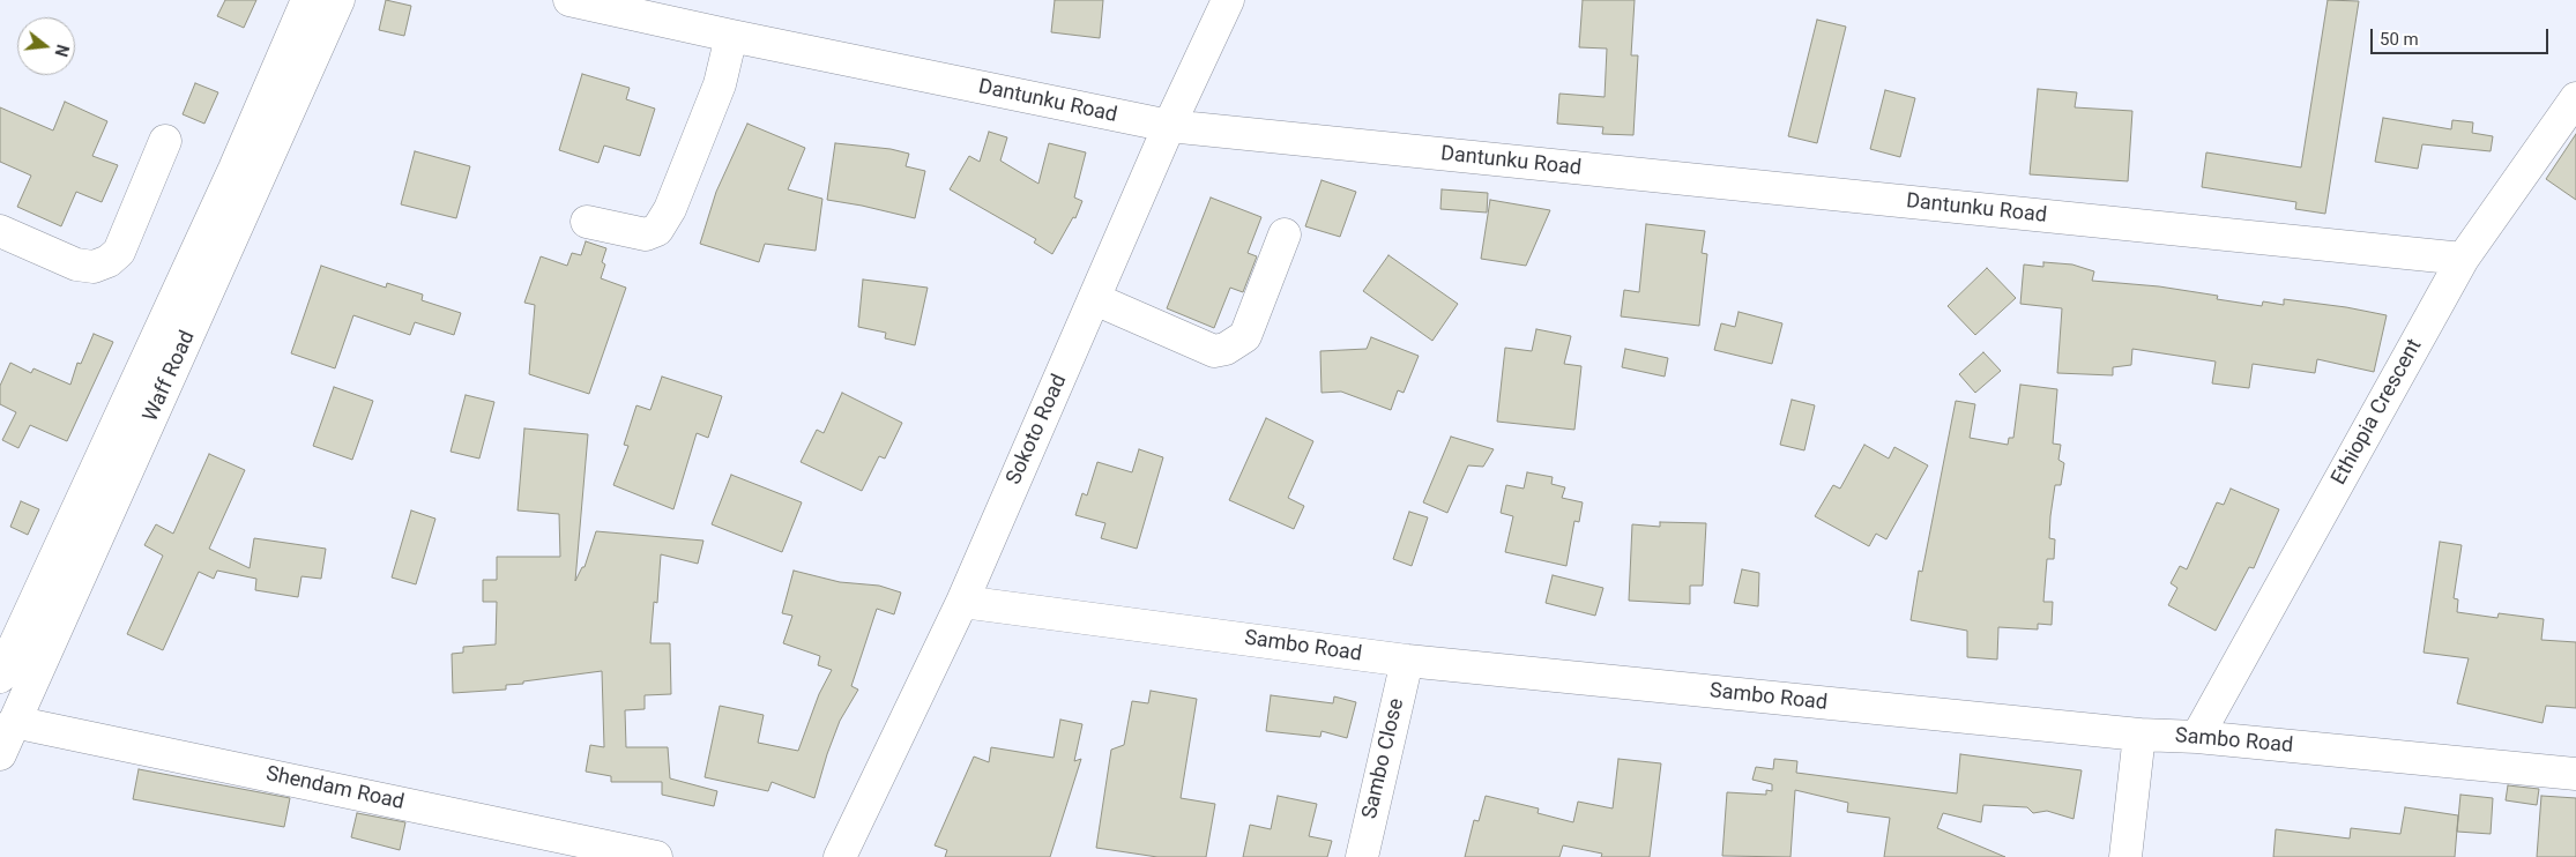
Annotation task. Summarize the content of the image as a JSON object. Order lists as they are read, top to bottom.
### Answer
{
  "streets": {
    "street": [
      "Dantunku Road",
      "Waff Road",
      "Ethiopia Crescent",
      "Sokoto Road",
      "Sambo Road",
      "Sambo Close",
      "Shendam Road"
    ]
  },
  "crossings": [
    ["Dantunku Road", "Ethiopia Crescent"],
    ["Dantunku Road", "Sokoto Road"],
    ["Waff Road", "Shendam Road"],
    ["Ethiopia Crescent", "Sambo Road"],
    ["Sokoto Road", "Sambo Road"],
    ["Sambo Road", "Sambo Close"]
  ],
  "scale_bar": "50 m",
  "north": "right"
}
